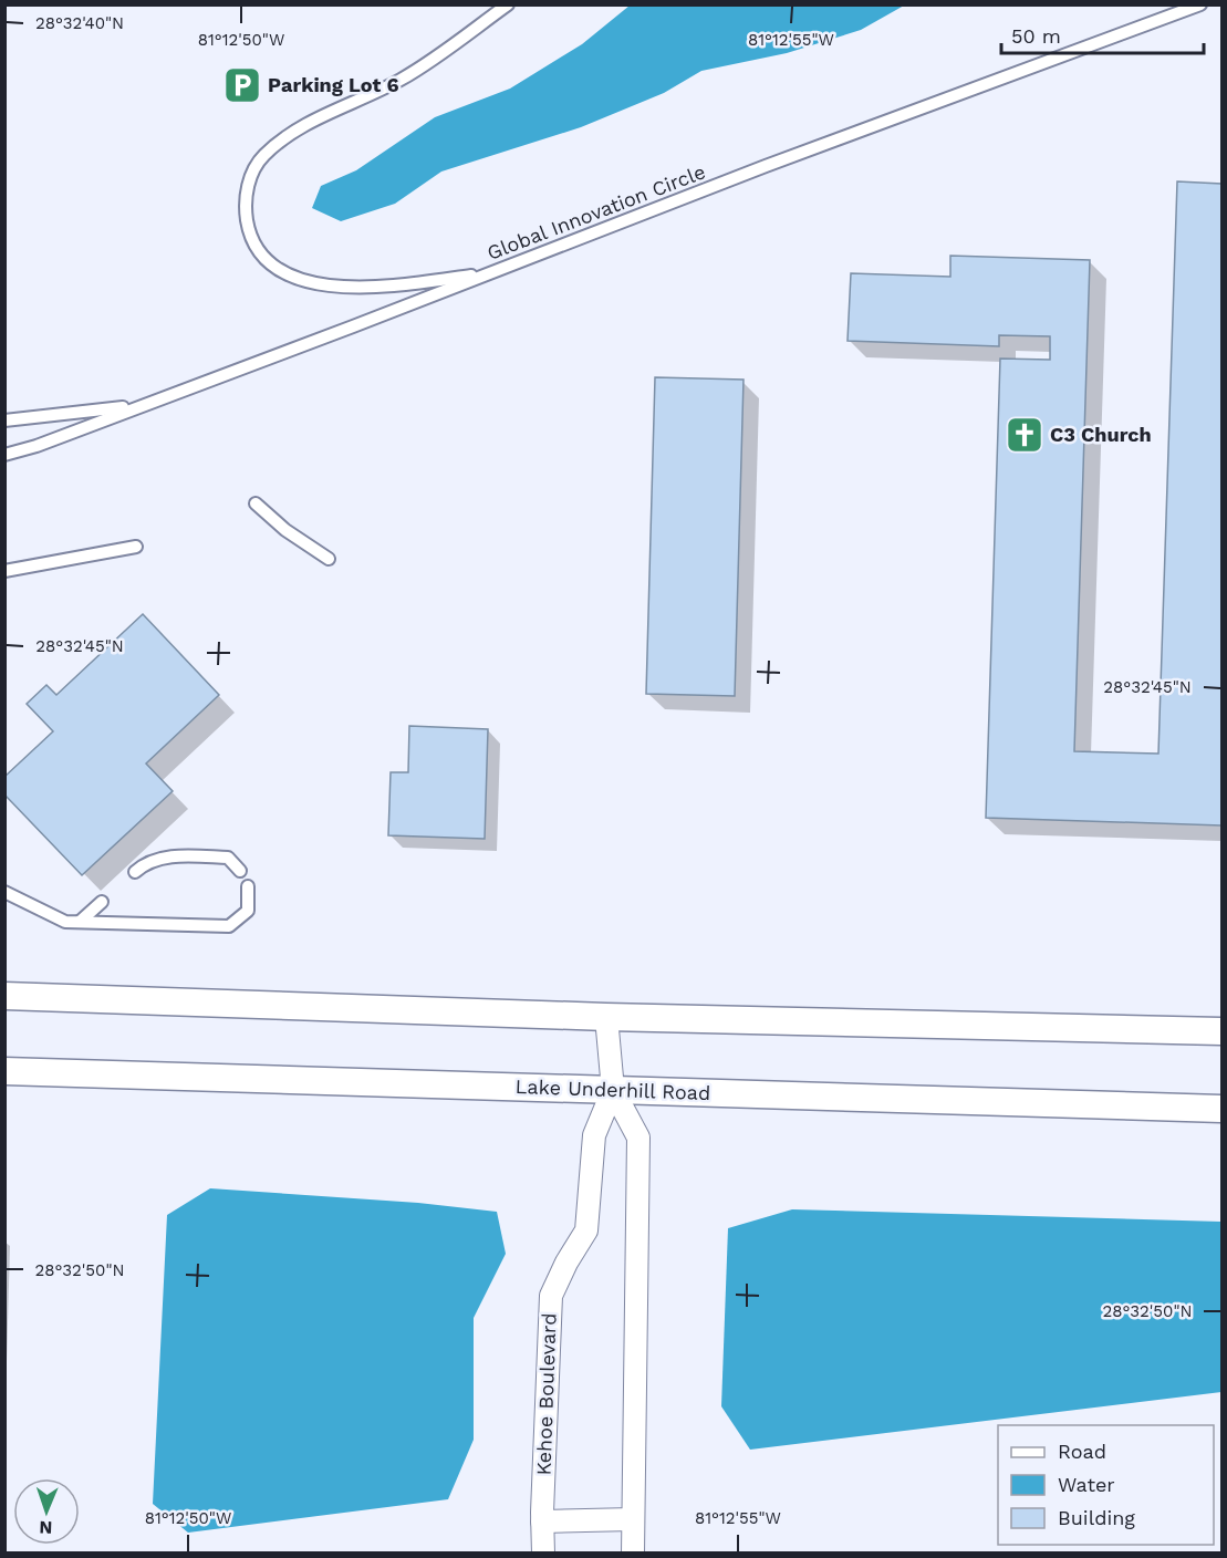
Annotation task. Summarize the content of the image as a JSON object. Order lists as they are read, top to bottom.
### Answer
{
  "streets": {
    "street": ["Lake Underhill Road", "Kehoe Boulevard"],
    "lane": ["Global Innovation Circle"]
  },
  "crossings": [
    ["Lake Underhill Road", "Kehoe Boulevard"]
  ],
  "places": {
    "parking": ["Parking Lot 6"],
    "church": ["C3 Church"]
  },
  "legend": ["Road", "Water", "Building"],
  "scale_bar": "50 m",
  "north": "bottom",
  "coordinates": [
    "28°32'40\"N",
    "81°12'50\"W",
    "81°12'55\"W",
    "28°32'45\"N",
    "28°32'50\"N"
  ]
}
